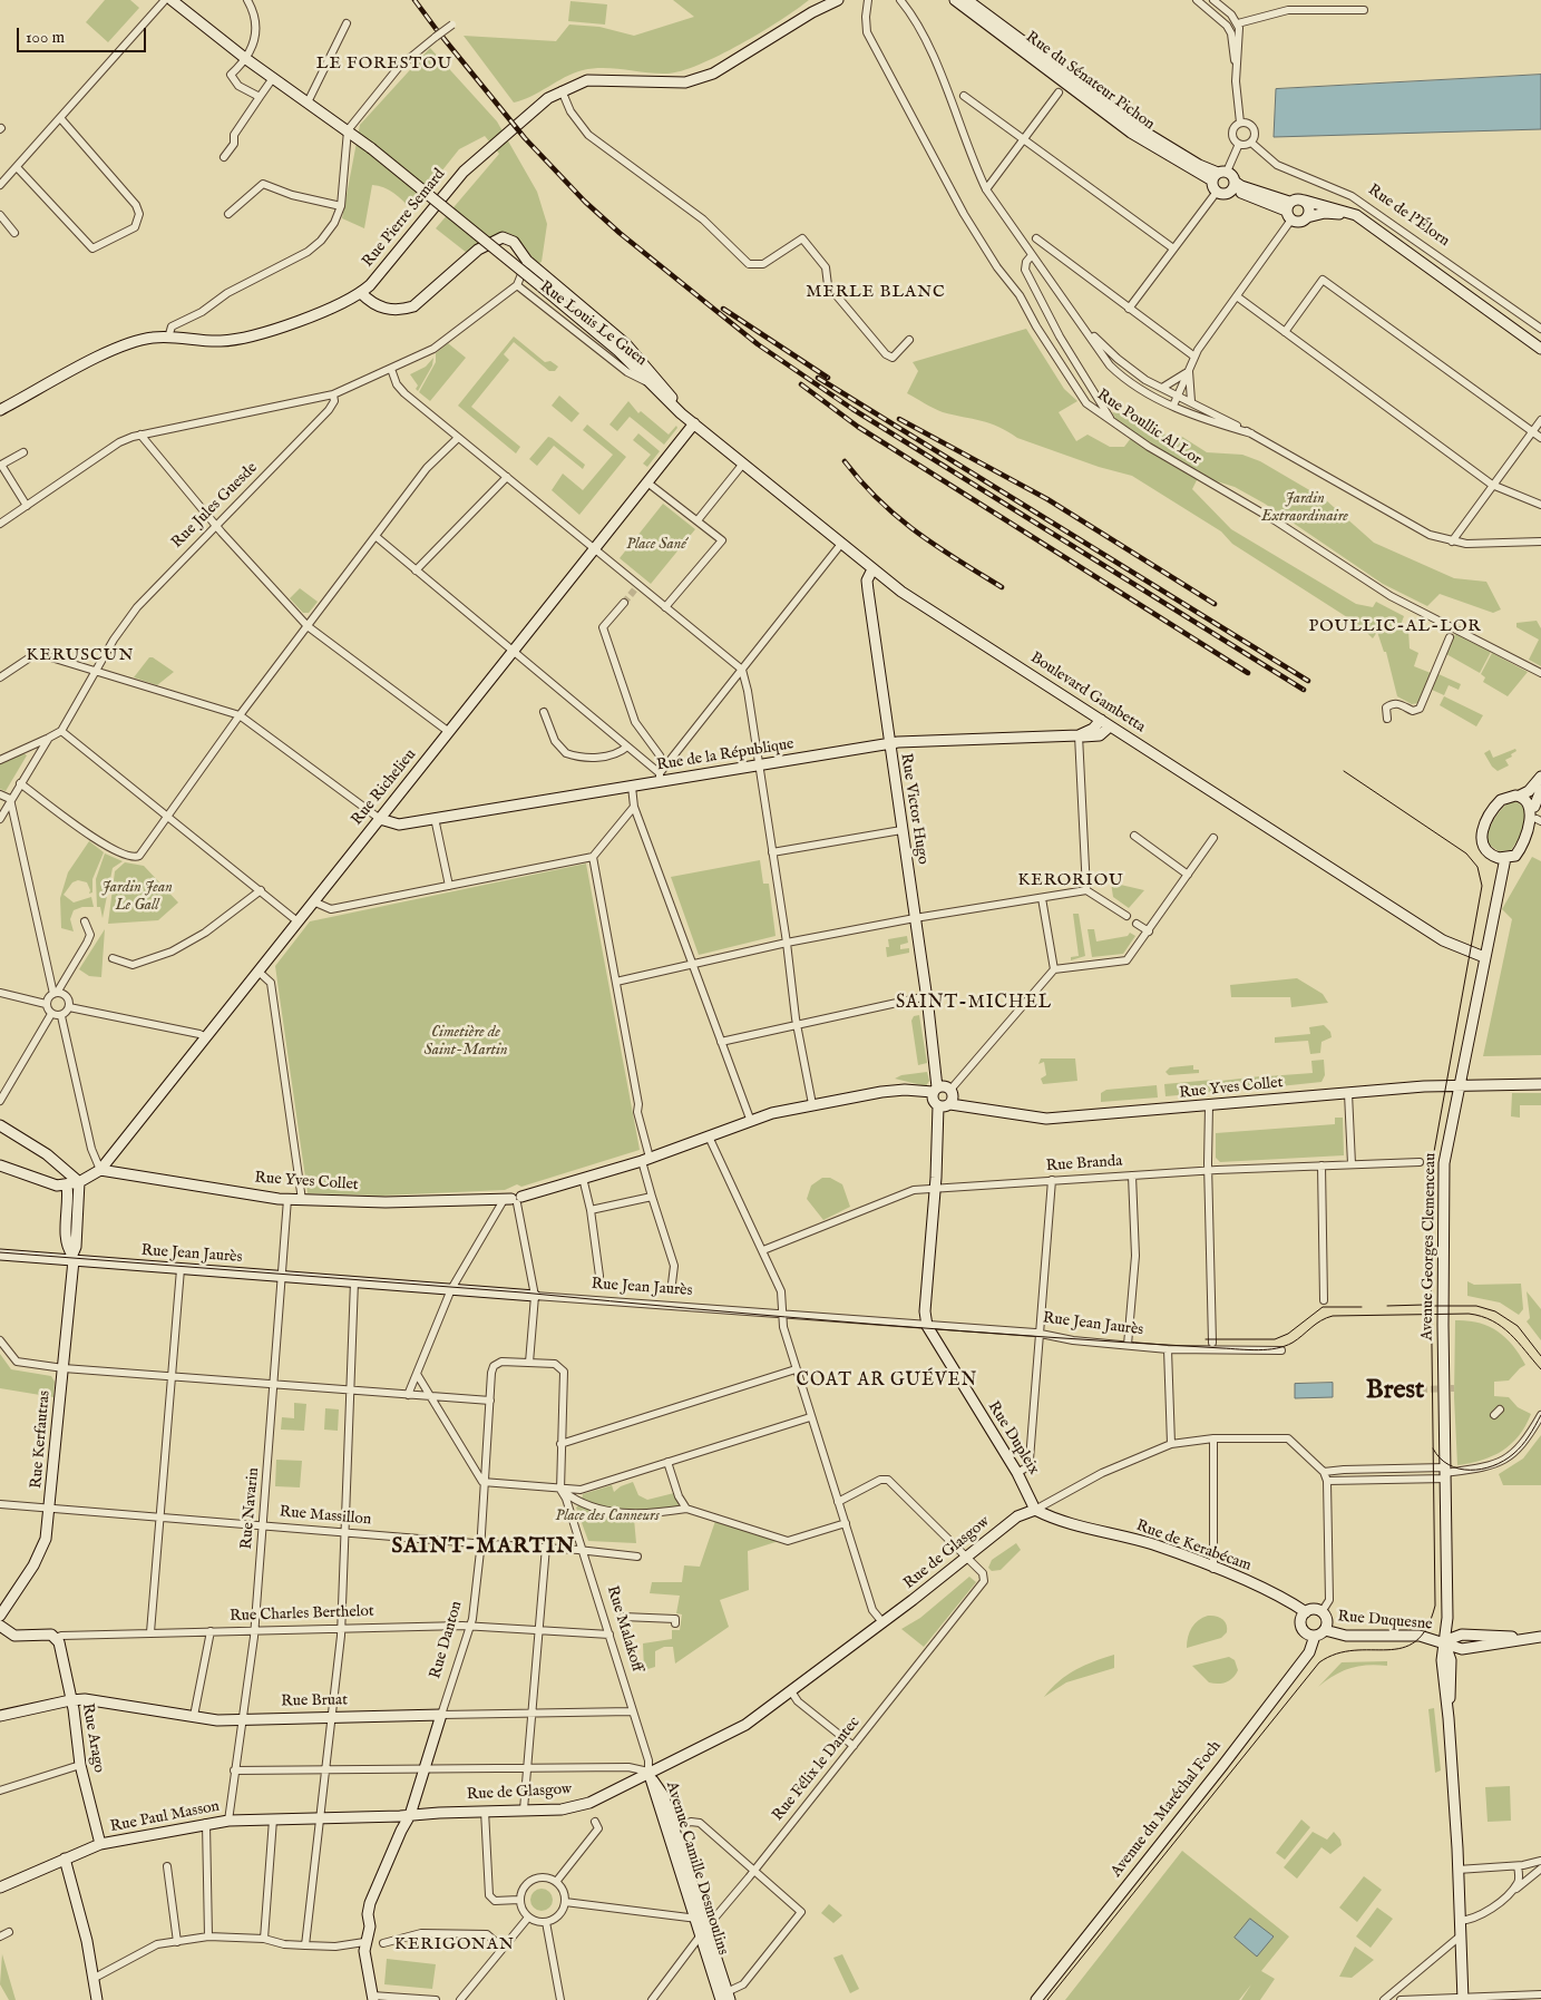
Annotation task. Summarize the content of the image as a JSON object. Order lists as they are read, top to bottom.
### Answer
{
  "streets": {
    "street": [
      "Rue du Sénateur Pichon",
      "Rue de l'Élorn",
      "Rue Pierre Semard",
      "Rue Louis Le Guen",
      "Rue Poullic Al Lor",
      "Rue Jules Guesde",
      "Boulevard Gambetta",
      "Rue de la République",
      "Rue Richelieu",
      "Rue Victor Hugo",
      "Rue Yves Collet",
      "Rue Branda",
      "Avenue Georges Clemenceau",
      "Rue Jean Jaurès",
      "Rue Dupleix",
      "Rue Kerfautras",
      "Rue Navarin",
      "Rue Massillon",
      "Rue de Kerabécam",
      "Rue de Glasgow",
      "Rue Charles Berthelot",
      "Rue Duquesne",
      "Rue Malakoff",
      "Rue Danton",
      "Rue Bruat",
      "Rue Arago",
      "Rue Félix le Dantec",
      "Avenue du Maréchal Foch",
      "Rue Paul Masson",
      "Avenue Camille Desmoulins"
    ]
  },
  "crossings": [
    ["Rue Louis Le Guen", "Boulevard Gambetta"],
    ["Boulevard Gambetta", "Rue de la République"],
    ["Boulevard Gambetta", "Rue Richelieu"],
    ["Boulevard Gambetta", "Rue Victor Hugo"],
    ["Boulevard Gambetta", "Avenue Georges Clemenceau"],
    ["Rue de la République", "Rue Richelieu"],
    ["Rue de la République", "Rue Victor Hugo"],
    ["Rue Richelieu", "Rue Yves Collet"],
    ["Rue Victor Hugo", "Rue Yves Collet"],
    ["Rue Yves Collet", "Avenue Georges Clemenceau"],
    ["Rue Yves Collet", "Rue Navarin"],
    ["Avenue Georges Clemenceau", "Rue Duquesne"],
    ["Rue Jean Jaurès", "Rue Dupleix"],
    ["Rue Jean Jaurès", "Rue Kerfautras"],
    ["Rue Jean Jaurès", "Rue Navarin"],
    ["Rue Dupleix", "Rue de Kerabécam"],
    ["Rue Dupleix", "Rue de Glasgow"],
    ["Rue Kerfautras", "Rue Massillon"],
    ["Rue Navarin", "Rue Massillon"],
    ["Rue Navarin", "Rue Charles Berthelot"],
    ["Rue Navarin", "Rue Bruat"],
    ["Rue Navarin", "Rue Paul Masson"],
    ["Rue Massillon", "Rue Malakoff"],
    ["Rue Massillon", "Rue Danton"],
    ["Rue de Kerabécam", "Rue de Glasgow"],
    ["Rue de Kerabécam", "Rue Duquesne"],
    ["Rue de Kerabécam", "Avenue du Maréchal Foch"],
    ["Rue de Glasgow", "Rue Malakoff"],
    ["Rue de Glasgow", "Rue Danton"],
    ["Rue de Glasgow", "Rue Félix le Dantec"],
    ["Rue de Glasgow", "Rue Paul Masson"],
    ["Rue de Glasgow", "Avenue Camille Desmoulins"],
    ["Rue Charles Berthelot", "Rue Malakoff"],
    ["Rue Charles Berthelot", "Rue Danton"],
    ["Rue Charles Berthelot", "Rue Arago"],
    ["Rue Duquesne", "Avenue du Maréchal Foch"],
    ["Rue Malakoff", "Rue Bruat"],
    ["Rue Malakoff", "Avenue Camille Desmoulins"],
    ["Rue Danton", "Rue Bruat"],
    ["Rue Danton", "Rue Paul Masson"],
    ["Rue Bruat", "Rue Arago"],
    ["Rue Arago", "Rue Paul Masson"],
    ["Rue Félix le Dantec", "Avenue Camille Desmoulins"]
  ],
  "districts": [
    "LE FORESTOU",
    "MERLE BLANC",
    "POULLIC-AL-LOR",
    "KERUSCUN",
    "KERORIOU",
    "SAINT-MICHEL",
    "COAT AR GUÉVEN",
    "Brest",
    "SAINT-MARTIN",
    "KERIGONAN"
  ],
  "parks": [
    "Jardin Extraordinaire",
    "Place Sané",
    "Jardin Jean Le Gall",
    "Cimetière de Saint-Martin",
    "Place des Canneurs"
  ],
  "scale_bar": "100 m"
}
